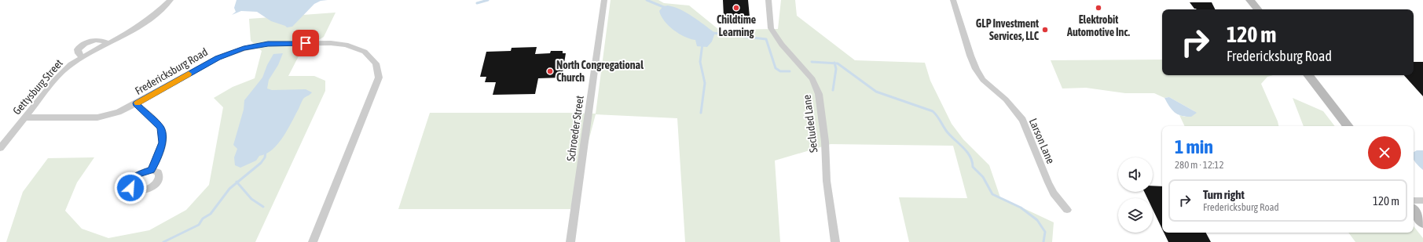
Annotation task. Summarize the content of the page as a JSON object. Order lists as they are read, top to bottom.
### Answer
{
  "streets": {
    "street": [
      "Fredericksburg Road",
      "Gettysburg Street",
      "Secluded Lane",
      "Schroeder Street",
      "Larson Lane"
    ]
  },
  "crossings": [
    ["Fredericksburg Road", "Gettysburg Street"]
  ],
  "places": [
    "Childtime Learning",
    "Elektrobit Automotive Inc.",
    "GLP Investment Services, LLC",
    "North Congregational Church"
  ],
  "page": {
    "turn": ["120 m", "Fredericksburg Road"],
    "heading": ["1 min", "280 m · 12:12"],
    "list": [
      {
        "name": "Turn right",
        "note": "Fredericksburg Road",
        "value": "120 m"
      }
    ]
  }
}
